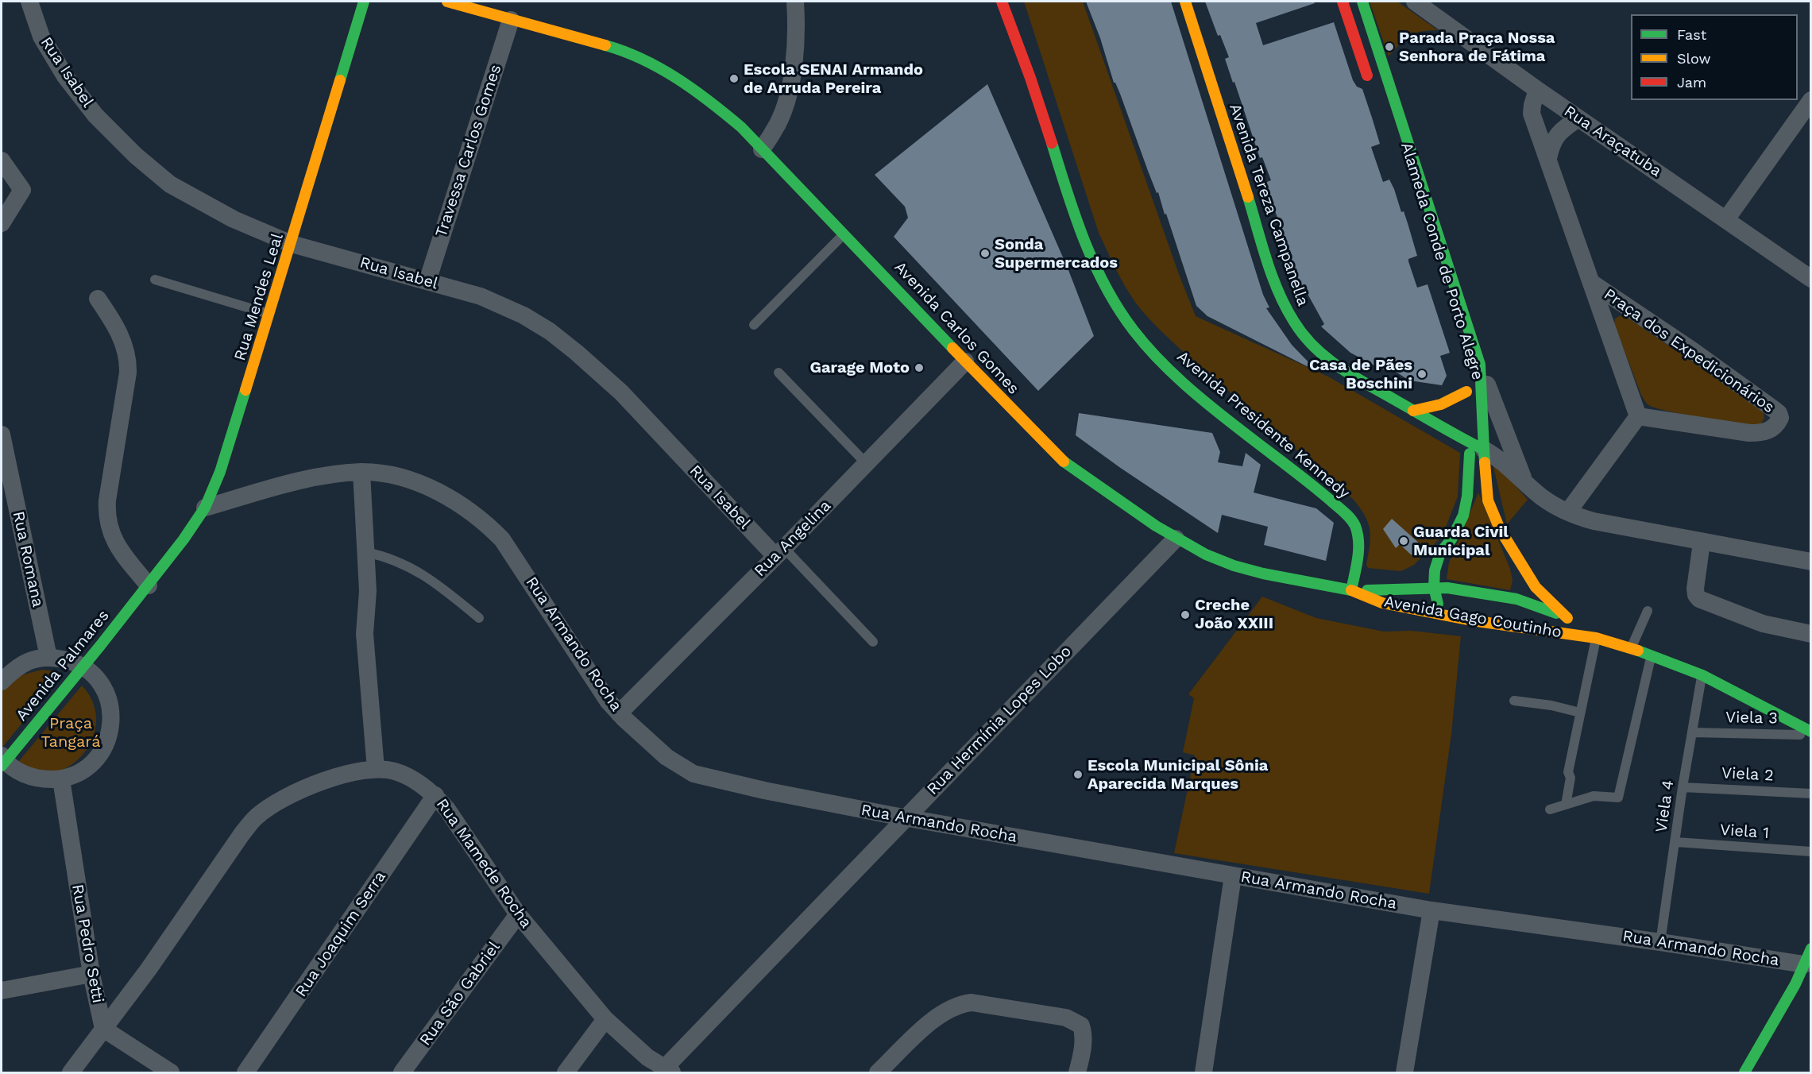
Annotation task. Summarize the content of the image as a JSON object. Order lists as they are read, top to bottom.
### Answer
{
  "streets": {
    "main road": [
      "Avenida Tereza Campanella",
      "Rua Mendes Leal",
      "Avenida Carlos Gomes",
      "Avenida Presidente Kennedy",
      "Avenida Gago Coutinho",
      "Avenida Palmares"
    ],
    "street": [
      "Rua Isabel",
      "Rua Araçatuba",
      "Travessa Carlos Gomes",
      "Praça dos Expedicionários",
      "Rua Angelina",
      "Rua Romana",
      "Rua Armando Rocha",
      "Rua Hermínia Lopes Lobo",
      "Rua Mamede Rocha",
      "Rua Joaquim Serra",
      "Rua Pedro Setti",
      "Rua São Gabriel"
    ],
    "lane": [
      "Viela 3",
      "Viela 2",
      "Viela 4",
      "Viela 1"
    ]
  },
  "crossings": [
    ["Rua Isabel", "Travessa Carlos Gomes"],
    ["Rua Isabel", "Rua Mendes Leal"],
    ["Rua Isabel", "Rua Angelina"],
    ["Travessa Carlos Gomes", "Avenida Carlos Gomes"],
    ["Rua Mendes Leal", "Rua Armando Rocha"],
    ["Rua Mendes Leal", "Avenida Palmares"],
    ["Avenida Carlos Gomes", "Avenida Presidente Kennedy"],
    ["Avenida Carlos Gomes", "Rua Angelina"],
    ["Avenida Carlos Gomes", "Avenida Gago Coutinho"],
    ["Avenida Carlos Gomes", "Rua Hermínia Lopes Lobo"],
    ["Avenida Presidente Kennedy", "Avenida Gago Coutinho"],
    ["Rua Angelina", "Rua Armando Rocha"],
    ["Avenida Gago Coutinho", "Viela 3"],
    ["Avenida Gago Coutinho", "Viela 4"],
    ["Rua Armando Rocha", "Rua Hermínia Lopes Lobo"],
    ["Rua Armando Rocha", "Viela 4"],
    ["Viela 3", "Viela 4"],
    ["Rua Hermínia Lopes Lobo", "Rua Mamede Rocha"],
    ["Viela 2", "Viela 4"],
    ["Viela 4", "Viela 1"],
    ["Rua Mamede Rocha", "Rua Joaquim Serra"],
    ["Rua Mamede Rocha", "Rua Pedro Setti"],
    ["Rua Mamede Rocha", "Rua São Gabriel"]
  ],
  "parks": ["Praça Tangará"],
  "places": [
    "Parada Praça Nossa Senhora de Fátima",
    "Escola SENAI Armando de Arruda Pereira",
    "Sonda Supermercados",
    "Garage Moto",
    "Casa de Pães Boschini",
    "Guarda Civil Municipal",
    "Creche João XXIII",
    "Escola Municipal Sônia Aparecida Marques"
  ],
  "legend": ["Fast", "Slow", "Jam"]
}
